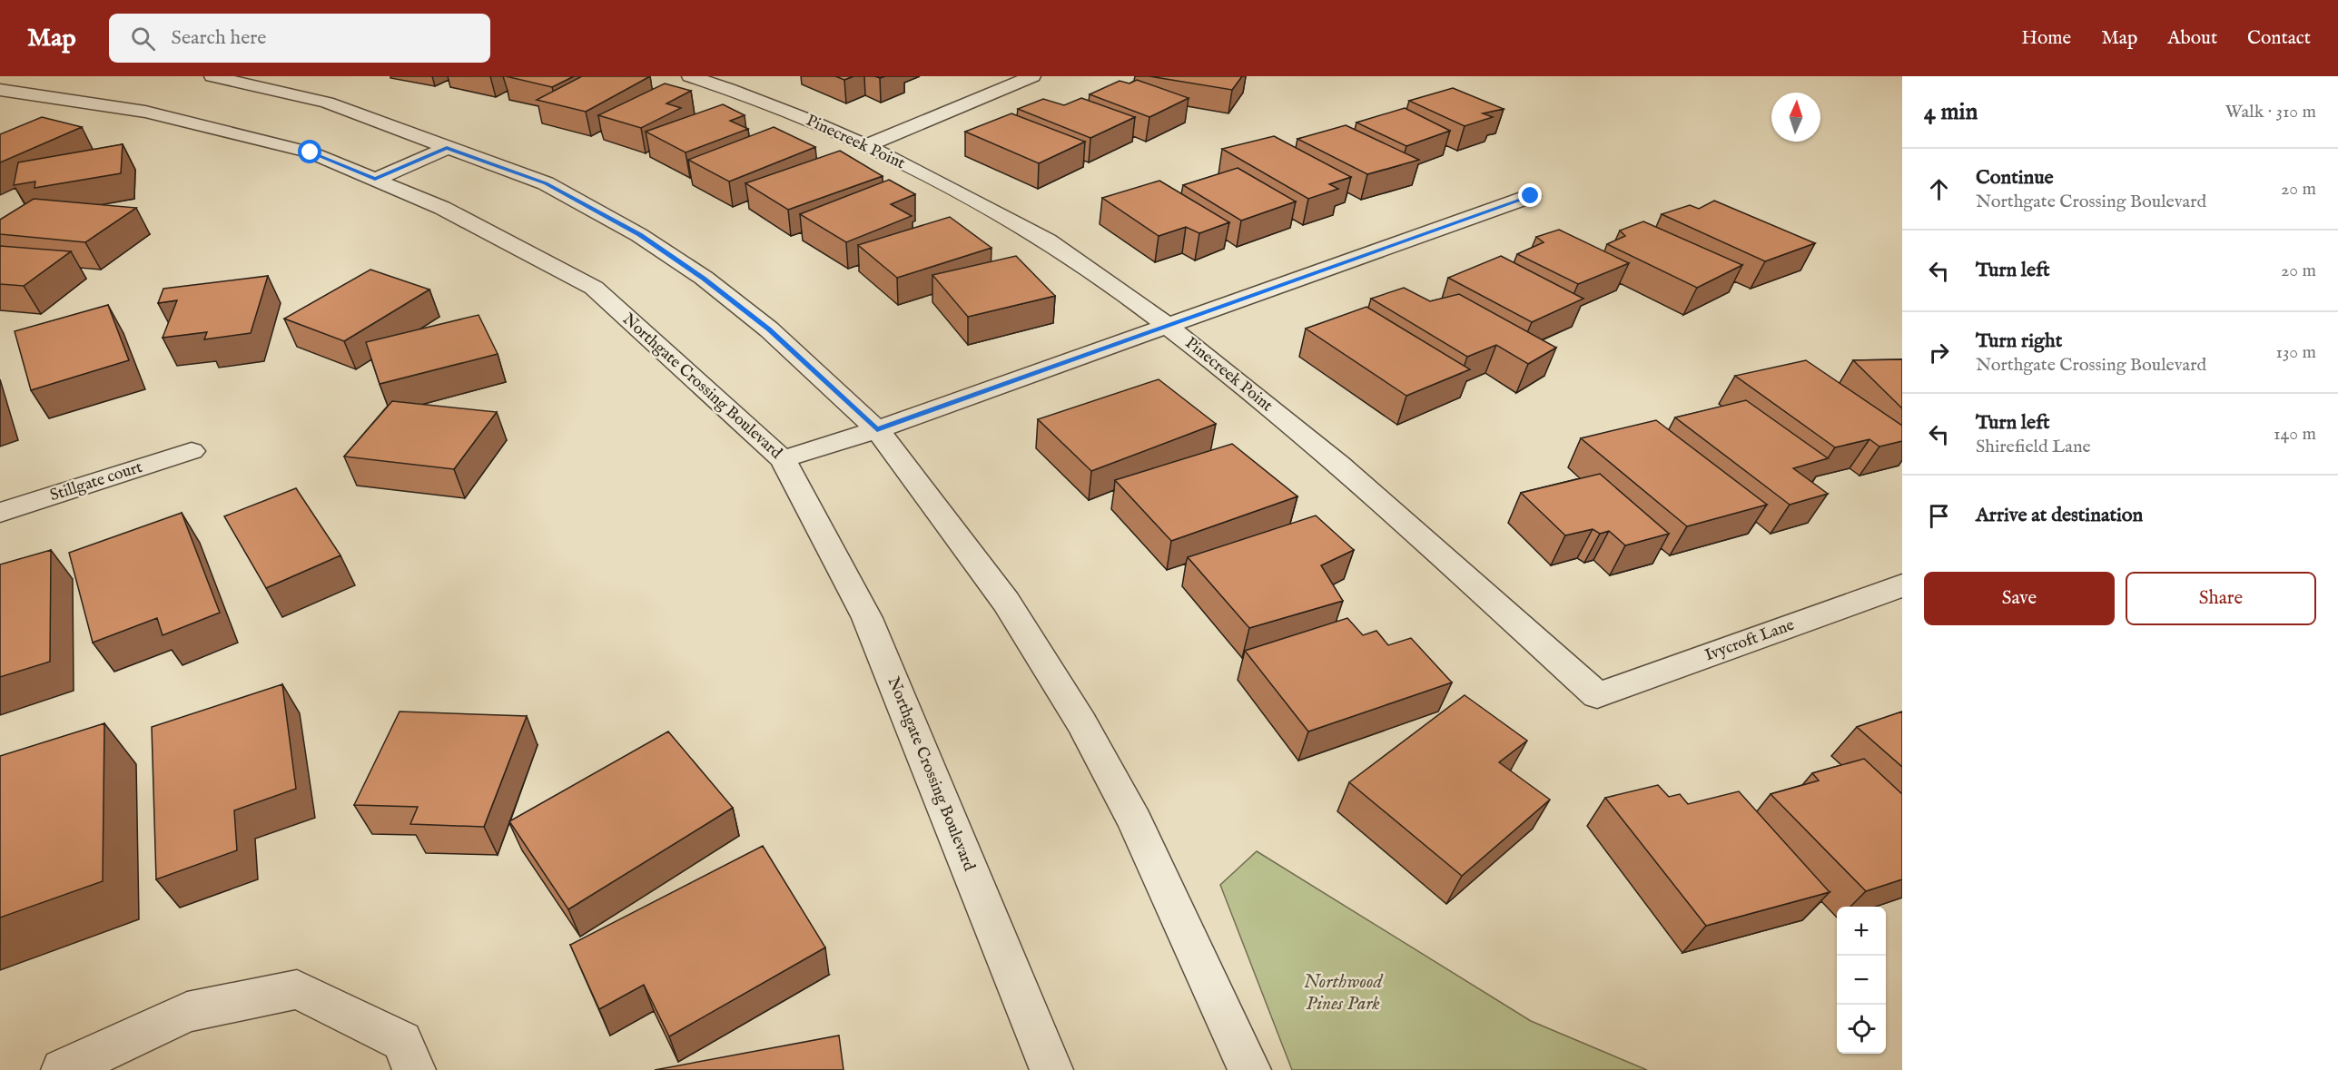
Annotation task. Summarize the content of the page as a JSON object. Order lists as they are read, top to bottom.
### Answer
{
  "streets": {
    "street": [
      "Pinecreek Point",
      "Northgate Crossing Boulevard",
      "Stillgate court",
      "Ivycroft Lane"
    ]
  },
  "crossings": [
    ["Pinecreek Point", "Ivycroft Lane"]
  ],
  "parks": ["Northwood Pines Park"],
  "north": "top",
  "page": {
    "header": "Map",
    "search": "Search here",
    "nav": [
      "Home",
      "Map",
      "About",
      "Contact"
    ],
    "heading": ["4 min", "Walk · 310 m"],
    "list": [
      ["Continue", "Northgate Crossing Boulevard", "20 m"],
      ["Turn left", "20 m"],
      ["Turn right", "Northgate Crossing Boulevard", "130 m"],
      ["Turn left", "Shirefield Lane", "140 m"],
      "Arrive at destination"
    ],
    "buttons": ["Save", "Share"],
    "map_buttons": ["+", "−"]
  }
}
